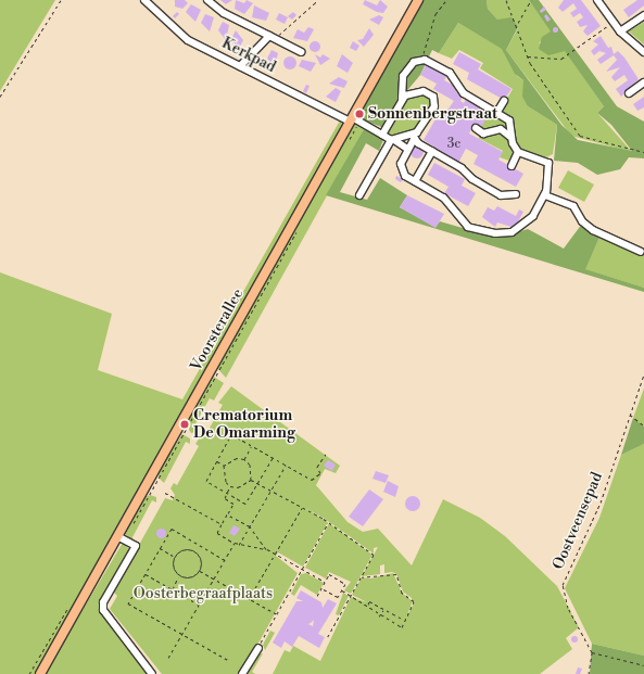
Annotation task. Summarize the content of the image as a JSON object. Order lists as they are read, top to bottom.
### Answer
{
  "streets": {
    "main road": ["Voorsterallee"],
    "street": ["Kerkpad"],
    "path": ["Oostveensepad"]
  },
  "crossings": [
    ["Kerkpad", "Voorsterallee"]
  ],
  "parks": ["Oosterbegraafplaats"],
  "places": ["Sonnenbergstraat", "Crematorium De Omarming"],
  "house_numbers": ["3c"]
}
